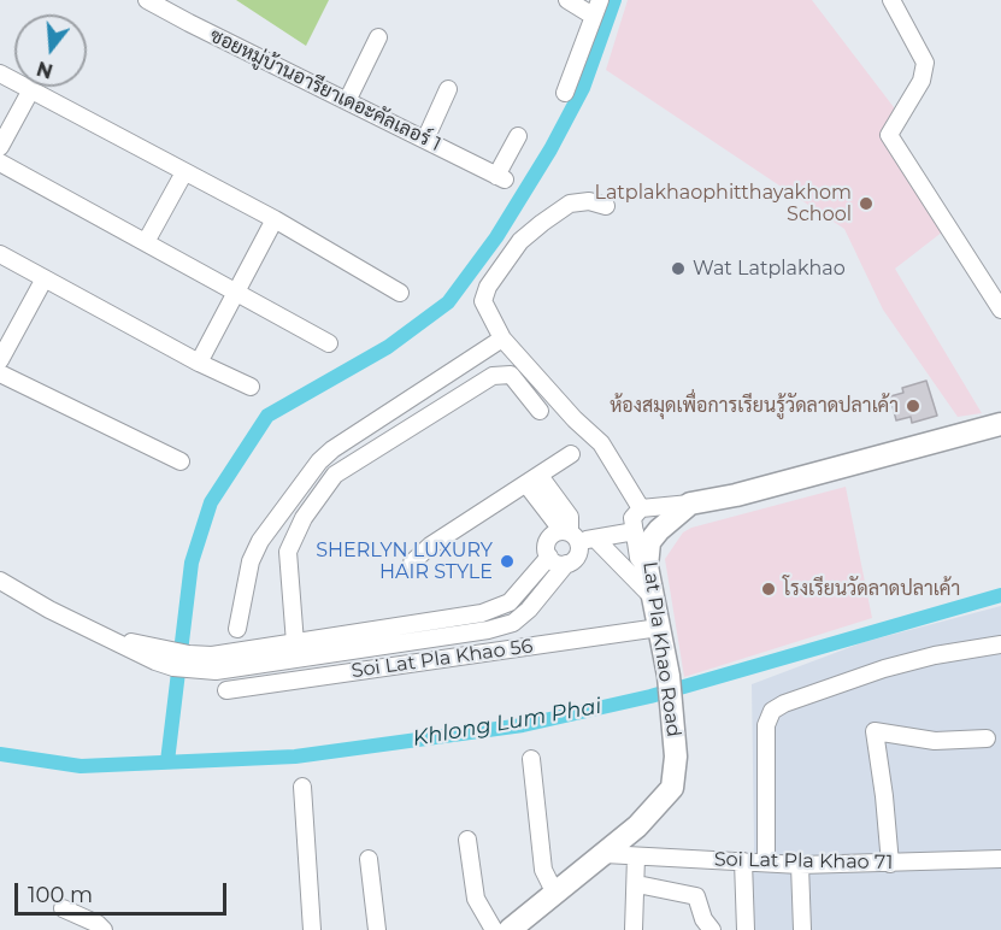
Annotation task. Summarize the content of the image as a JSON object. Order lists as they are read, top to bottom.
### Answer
{
  "streets": {
    "main road": ["Lat Pla Khao Road"],
    "street": ["ซอยหมู่บ้านอารียาเดอะคัลเลอร์ 1", "Soi Lat Pla Khao 56", "Soi Lat Pla Khao 71"]
  },
  "crossings": [
    ["Lat Pla Khao Road", "Soi Lat Pla Khao 56"],
    ["Lat Pla Khao Road", "Soi Lat Pla Khao 71"]
  ],
  "water": ["Khlong Lum Phai"],
  "places": [
    "Latplakhaophitthayakhom School",
    "Wat Latplakhao",
    "ห้องสมุดเพื่อการเรียนรู้วัดลาดปลาเค้า",
    "SHERLYN LUXURY HAIR STYLE",
    "โรงเรียนวัดลาดปลาเค้า"
  ],
  "scale_bar": "100 m",
  "north": "bottom"
}
